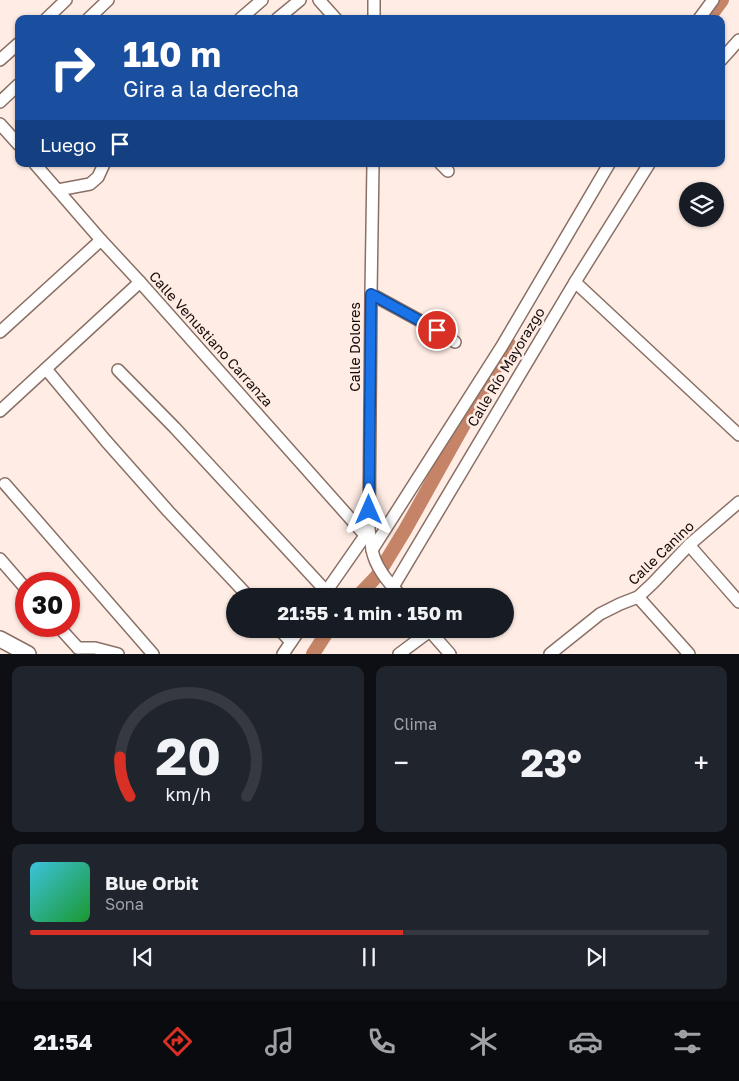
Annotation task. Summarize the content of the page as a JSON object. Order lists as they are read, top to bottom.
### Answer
{
  "streets": {
    "street": [
      "Calle Venustiano Carranza",
      "Calle Dolores",
      "Calle Río Mayorazgo",
      "Calle Canino"
    ]
  },
  "crossings": [
    ["Calle Venustiano Carranza", "Calle Dolores"],
    ["Calle Dolores", "Calle Río Mayorazgo"]
  ],
  "page": {
    "turn": ["110 m", "Gira a la derecha"],
    "then": "Luego",
    "limit": "30",
    "trip": "21:55 · 1 min · 150 m",
    "tile": "Clima",
    "heat": ["−", "23°", "+"],
    "song": ["Blue Orbit", "Sona"],
    "tabs": "21:54",
    "gauge": ["20", "km/h"]
  }
}
